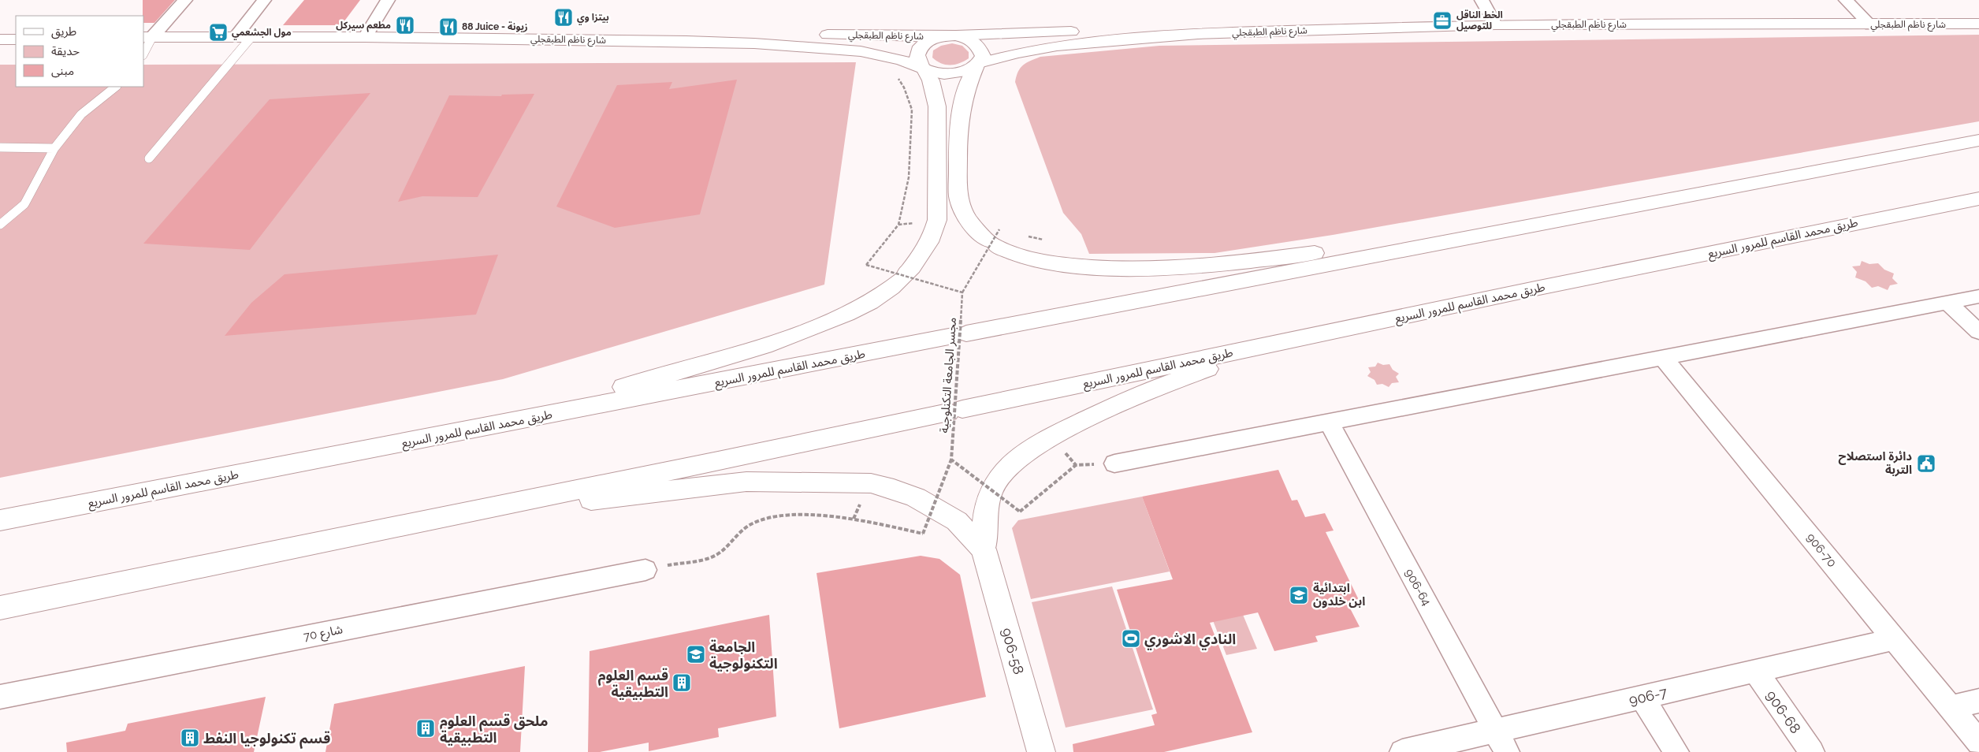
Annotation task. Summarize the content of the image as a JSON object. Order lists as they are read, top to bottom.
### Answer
{
  "streets": {
    "main road": ["شارع ناظم الطبقجلي", "طريق محمد القاسم للمرور السريع", "906-58"],
    "street": [
      "906-70",
      "906-64",
      "شارع 70",
      "906-7",
      "906-68"
    ],
    "path": ["مجسر الجامعة التكنلوجية"]
  },
  "crossings": [
    ["مجسر الجامعة التكنلوجية", "شارع 70"],
    ["906-70", "906-7"],
    ["906-64", "906-7"],
    ["906-7", "906-68"]
  ],
  "places": {
    "restaurant": ["بيتزا وي", "مطعم سيركل", "88 Juice - زيونة"],
    "office": ["الخط الناقل للتوصيل"],
    "supermarket": ["مول الجشعمي"],
    "public building": ["دائرة استصلاح التربة"],
    "school or university": ["ابتدائية ابن خلدون", "الجامعة التكنولوجية"],
    "sports": ["النادي الاشوري"],
    "building": ["قسم العلوم التطبيقية", "ملحق قسم العلوم التطبيقية", "قسم تكنولوجيا النفط"]
  },
  "legend": ["طريق", "حديقة", "مبنى"]
}
